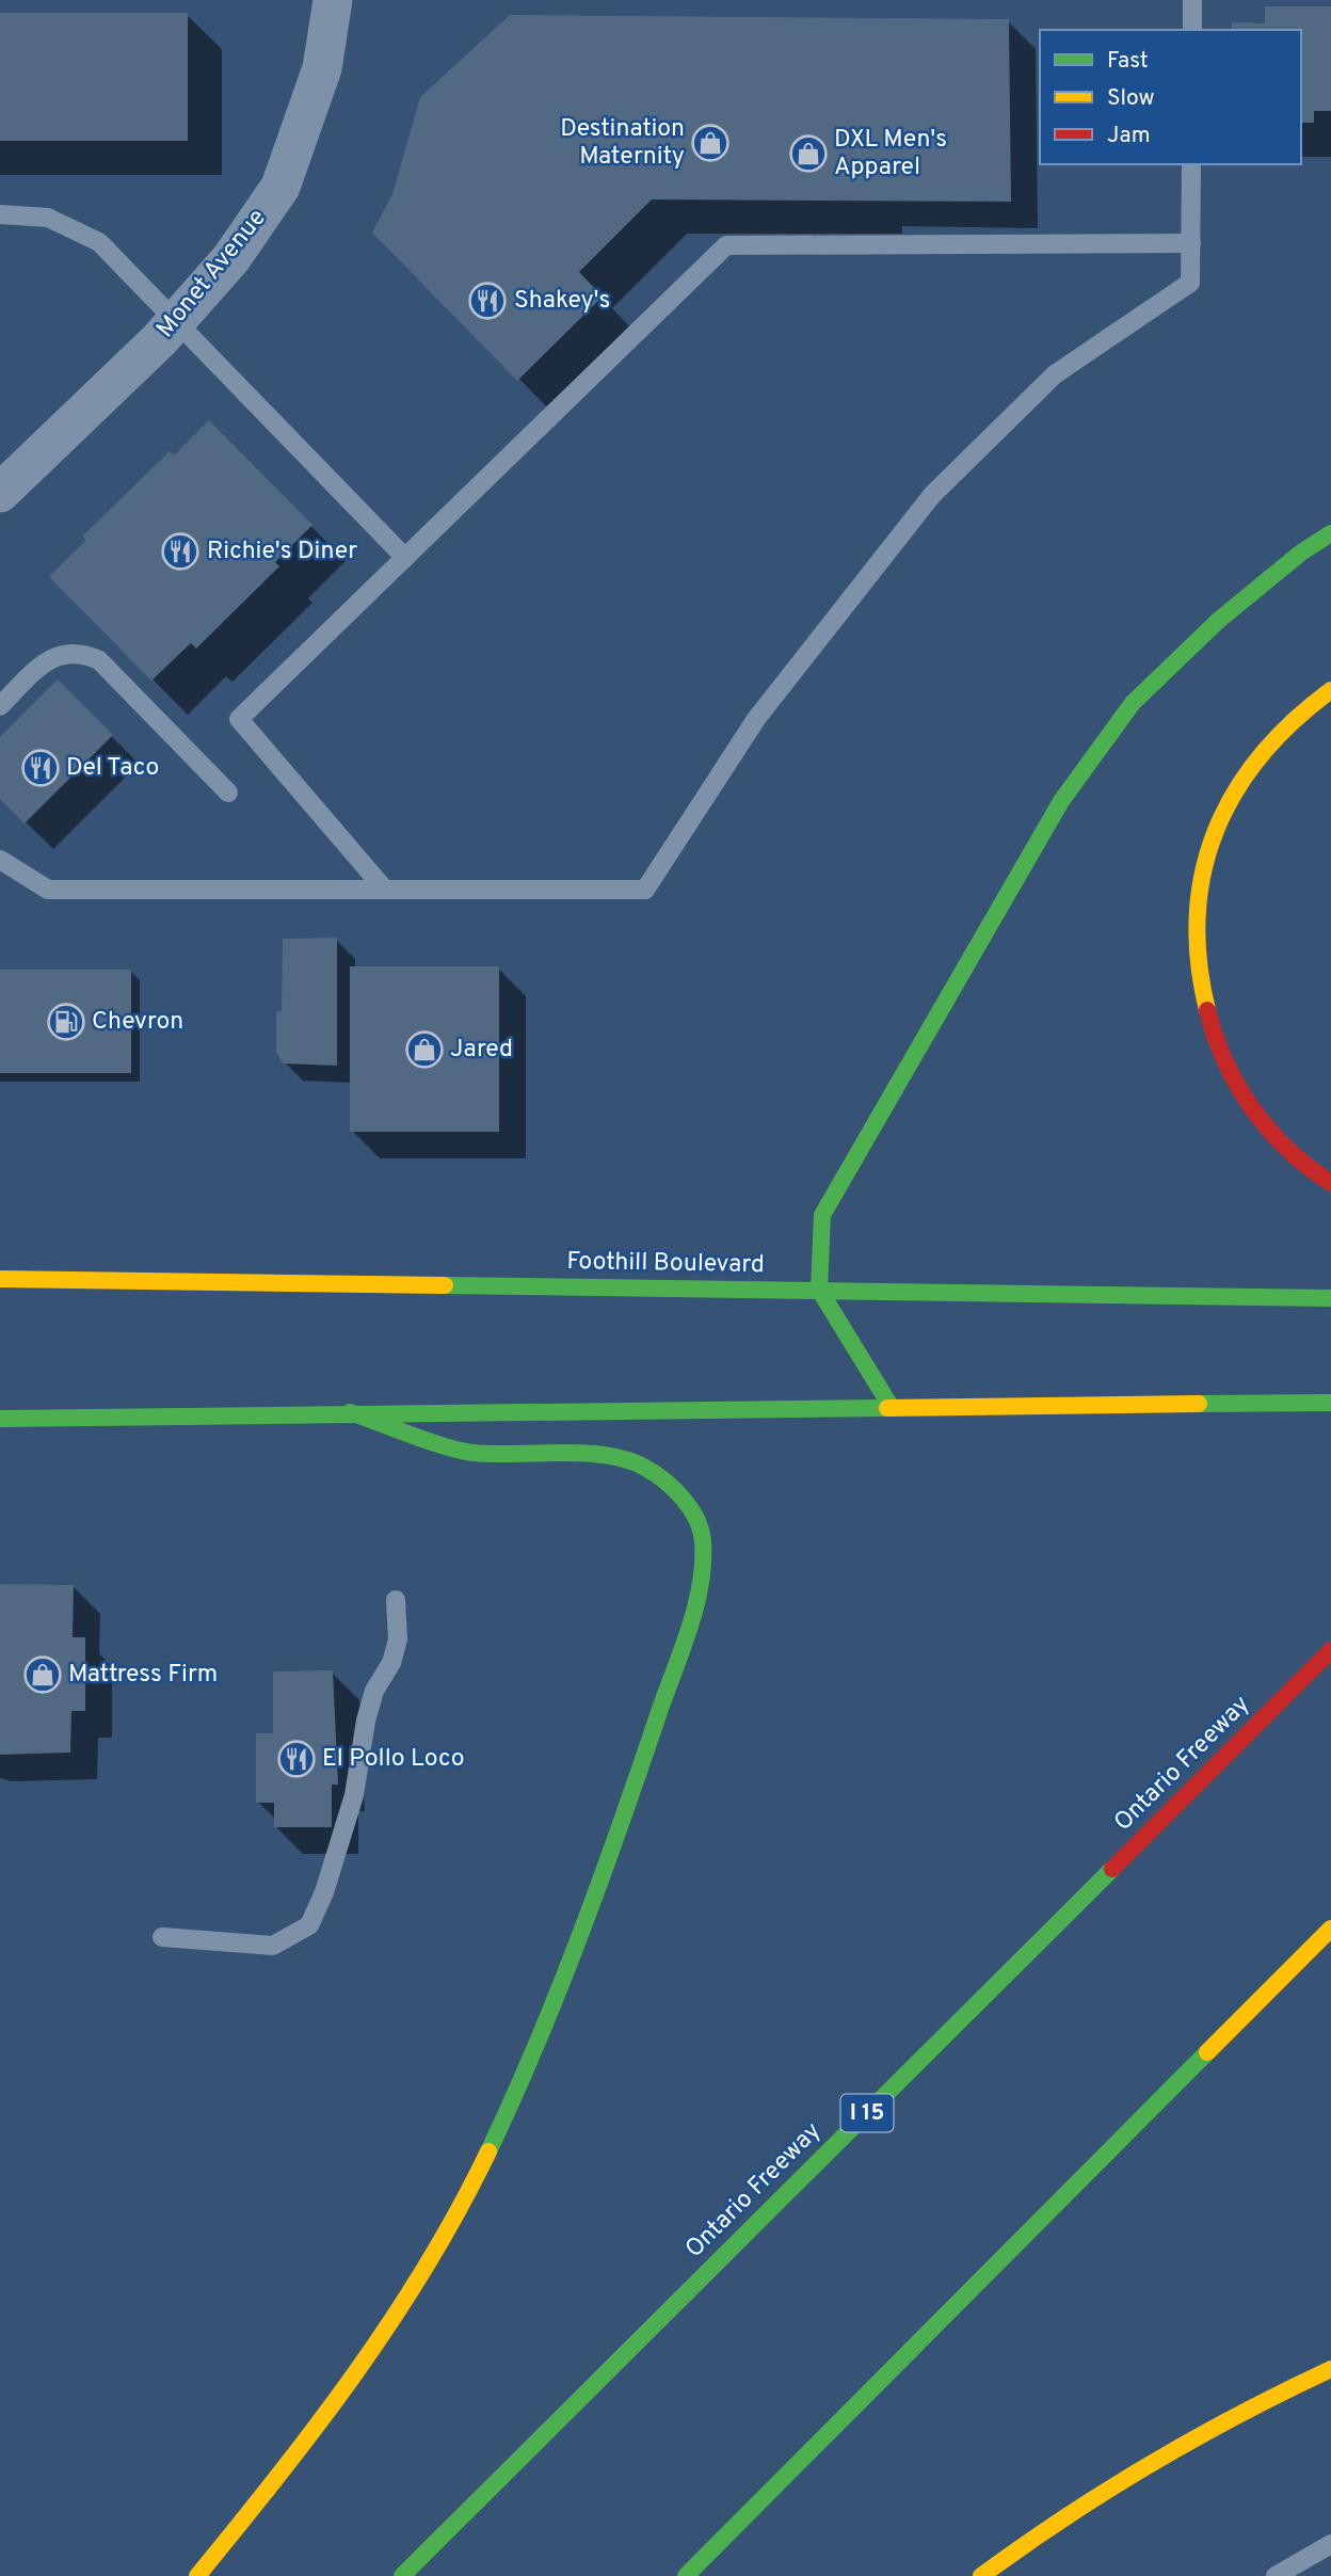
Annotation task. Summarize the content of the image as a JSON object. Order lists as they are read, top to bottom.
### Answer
{
  "streets": {
    "main road": ["Foothill Boulevard", "Ontario Freeway", "I 15"],
    "street": ["Monet Avenue"]
  },
  "places": {
    "shop": [
      "Destination Maternity",
      "DXL Men's Apparel",
      "Jared",
      "Mattress Firm"
    ],
    "restaurant": [
      "Shakey's",
      "Richie's Diner",
      "Del Taco",
      "El Pollo Loco"
    ],
    "fuel station": ["Chevron"]
  },
  "legend": ["Fast", "Slow", "Jam"]
}
